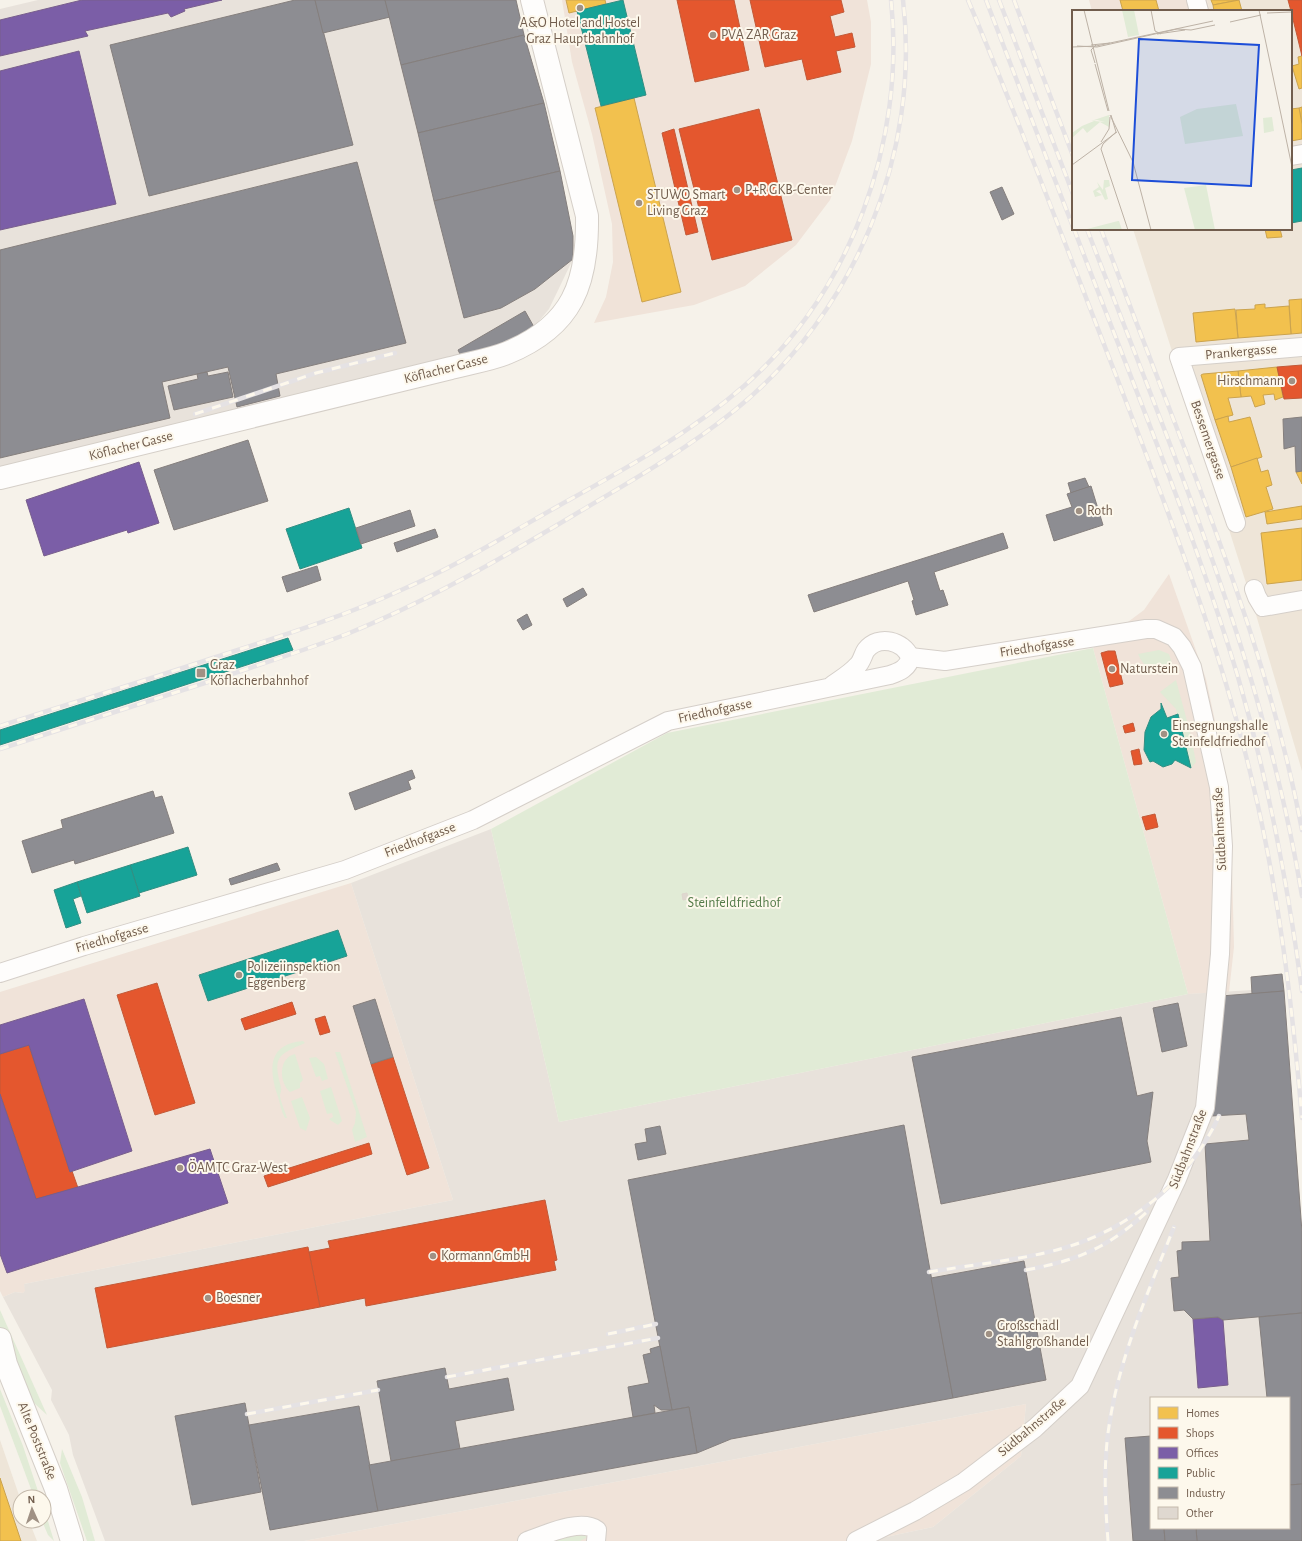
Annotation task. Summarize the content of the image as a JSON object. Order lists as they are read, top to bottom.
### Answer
{
  "streets": {
    "street": [
      "Prankergasse",
      "Köflacher Gasse",
      "Bessemergasse",
      "Friedhofgasse",
      "Südbahnstraße",
      "Alte Poststraße"
    ]
  },
  "crossings": [
    ["Prankergasse", "Bessemergasse"],
    ["Friedhofgasse", "Südbahnstraße"]
  ],
  "parks": ["Steinfeldfriedhof"],
  "places": {
    "other": [
      "A&O Hotel and Hostel Graz Hauptbahnhof",
      "PVA ZAR Graz",
      "P+R GKB-Center",
      "STUWO Smart Living Graz",
      "Hirschmann",
      "Roth",
      "Naturstein",
      "Einsegnungshalle Steinfeldfriedhof",
      "Polizeiinspektion Eggenberg",
      "ÖAMTC Graz-West",
      "Kormann GmbH",
      "Boesner",
      "Großschädl Stahlgroßhandel"
    ],
    "transit": ["Graz Köflacherbahnhof"]
  },
  "legend": [
    "Homes",
    "Shops",
    "Offices",
    "Public",
    "Industry",
    "Other"
  ],
  "north": "top"
}
